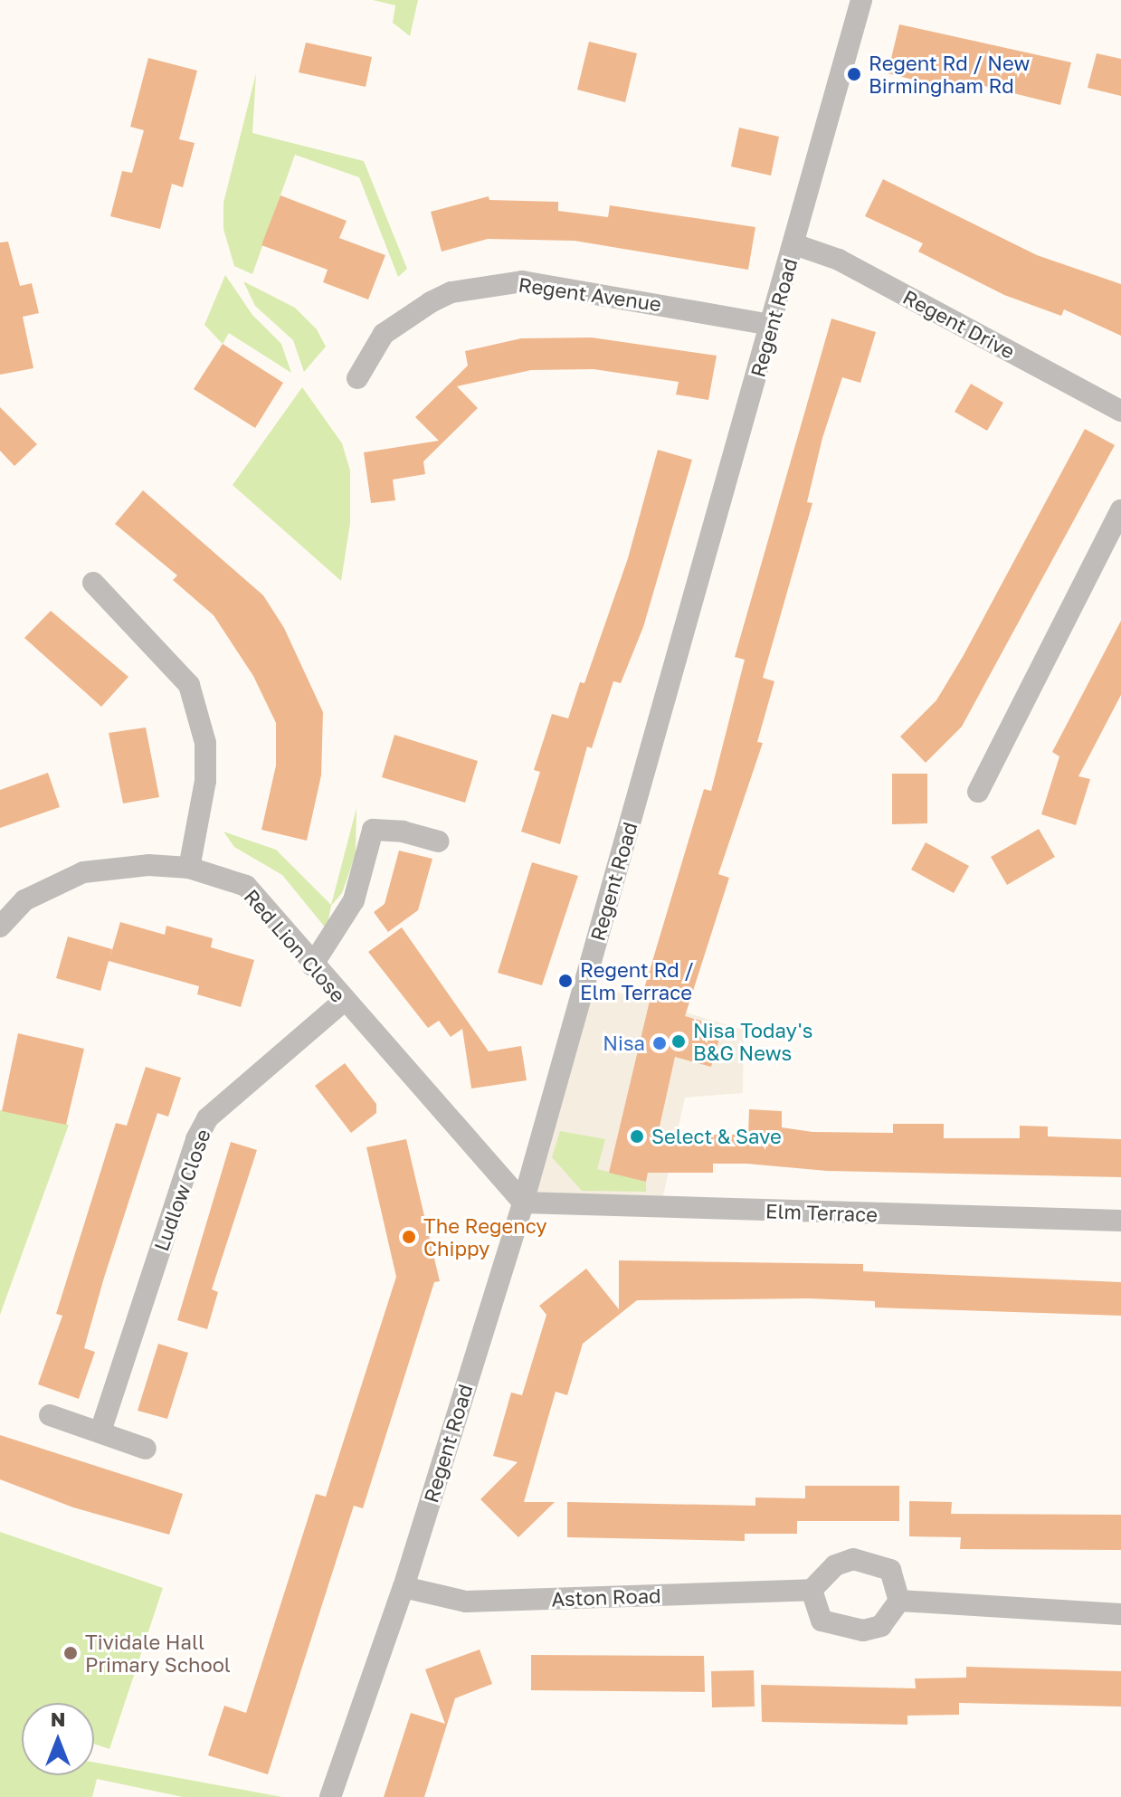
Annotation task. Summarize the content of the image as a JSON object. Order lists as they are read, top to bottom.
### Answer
{
  "streets": {
    "street": [
      "Regent Avenue",
      "Regent Road",
      "Regent Drive",
      "Red Lion Close",
      "Ludlow Close",
      "Elm Terrace",
      "Aston Road"
    ]
  },
  "crossings": [
    ["Regent Avenue", "Regent Road"],
    ["Regent Road", "Regent Drive"],
    ["Regent Road", "Red Lion Close"],
    ["Regent Road", "Elm Terrace"],
    ["Regent Road", "Aston Road"],
    ["Red Lion Close", "Ludlow Close"],
    ["Red Lion Close", "Elm Terrace"]
  ],
  "places": [
    "Regent Rd / New Birmingham Rd",
    "Regent Rd / Elm Terrace",
    "Nisa Today's B&G News",
    "Nisa",
    "Select & Save",
    "The Regency Chippy",
    "Tividale Hall Primary School"
  ],
  "north": "top"
}
